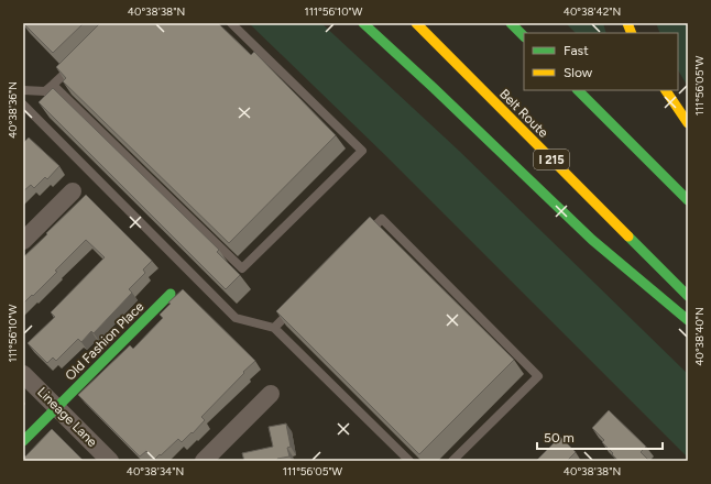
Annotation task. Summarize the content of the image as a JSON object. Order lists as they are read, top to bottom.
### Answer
{
  "streets": {
    "main road": ["Belt Route", "I 215", "Old Fashion Place"],
    "street": ["Lineage Lane"]
  },
  "crossings": [
    ["Old Fashion Place", "Lineage Lane"]
  ],
  "legend": ["Fast", "Slow"],
  "scale_bar": "50 m",
  "coordinates": [
    "40°38'38\"N",
    "111°56'10\"W",
    "40°38'42\"N",
    "111°56'05\"W",
    "40°38'36\"N",
    "40°38'40\"N",
    "40°38'34\"N"
  ]
}
